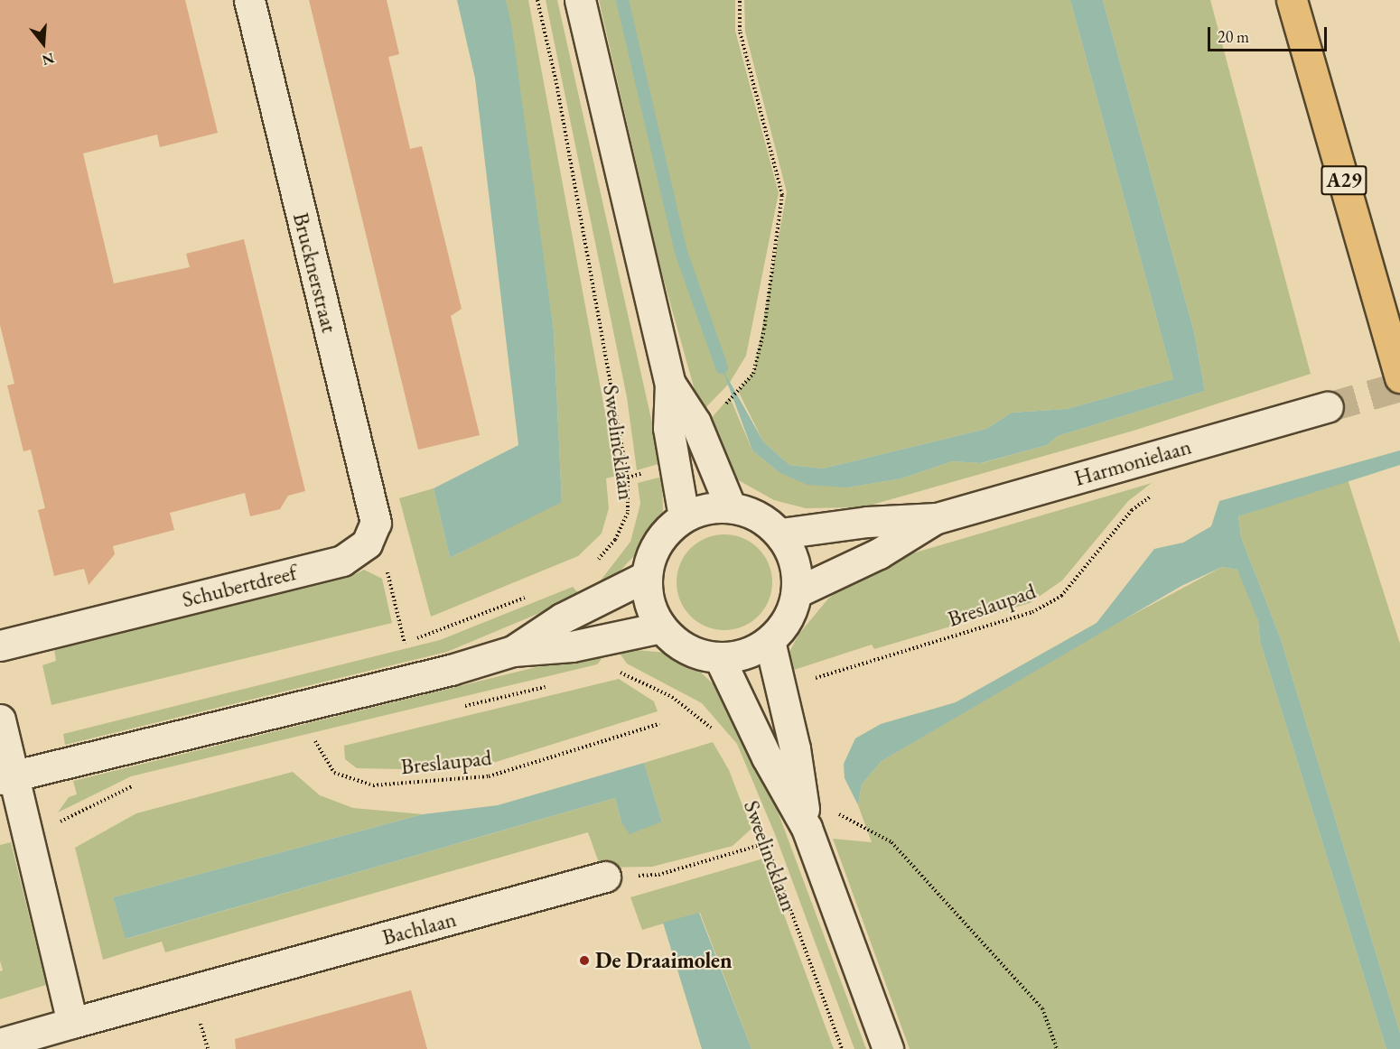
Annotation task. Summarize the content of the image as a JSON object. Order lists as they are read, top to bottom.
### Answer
{
  "streets": {
    "highway": ["A29"],
    "street": [
      "Brucknerstraat",
      "Sweelincklaan",
      "Harmonielaan",
      "Schubertdreef",
      "Bachlaan"
    ],
    "path": ["Breslaupad"]
  },
  "crossings": [
    ["Brucknerstraat", "Schubertdreef"],
    ["Sweelincklaan", "Harmonielaan"]
  ],
  "places": ["De Draaimolen"],
  "scale_bar": "20 m",
  "north": "bottom"
}
